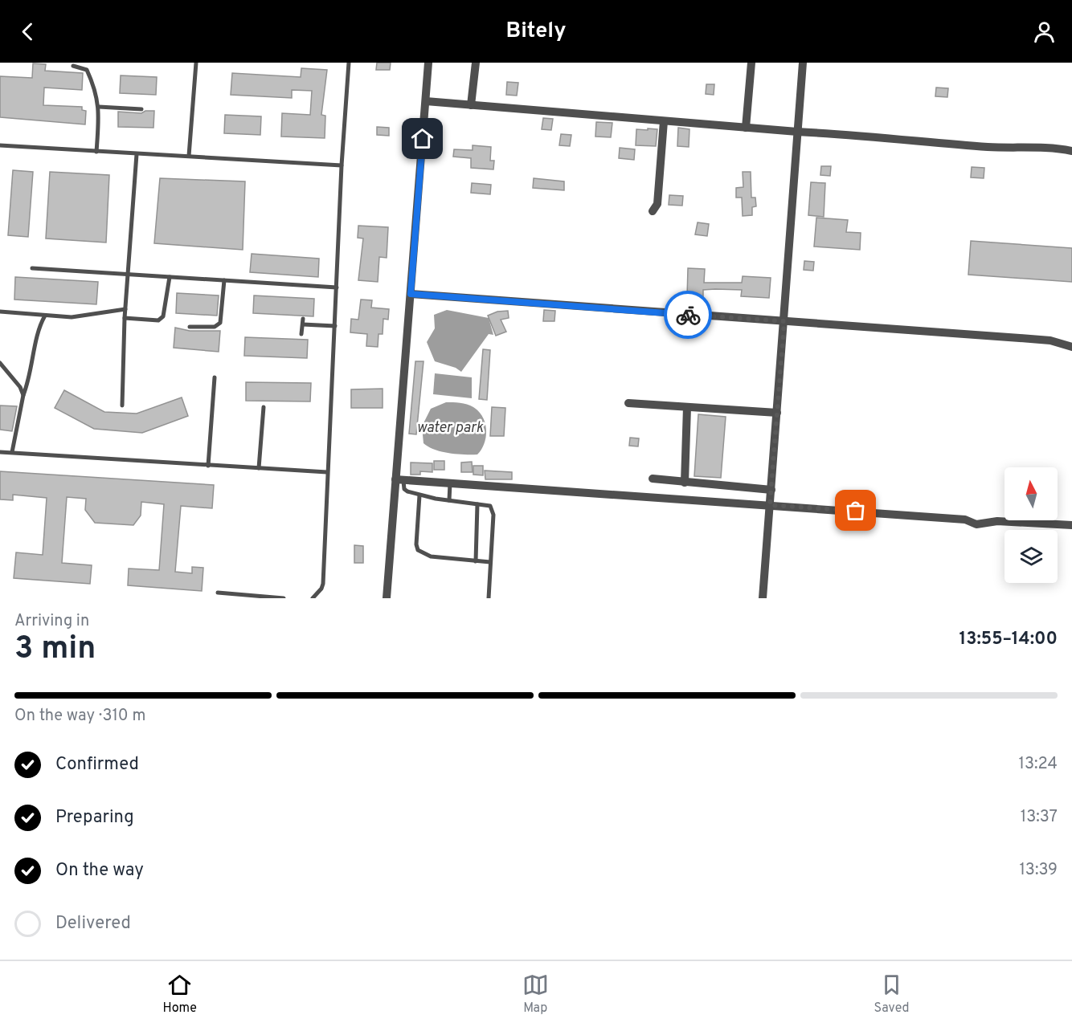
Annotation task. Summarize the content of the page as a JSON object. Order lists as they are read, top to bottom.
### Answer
{
  "water": ["water park"],
  "north": "top",
  "page": {
    "header": "Bitely",
    "heading": ["3 min", "Arriving in", "13:55–14:00"],
    "bar": "On the way · 310 m",
    "list": [
      ["Confirmed", "13:24"],
      ["Preparing", "13:37"],
      ["On the way", "13:39"],
      "Delivered"
    ],
    "tabs": ["Home", "Map", "Saved"]
  }
}
